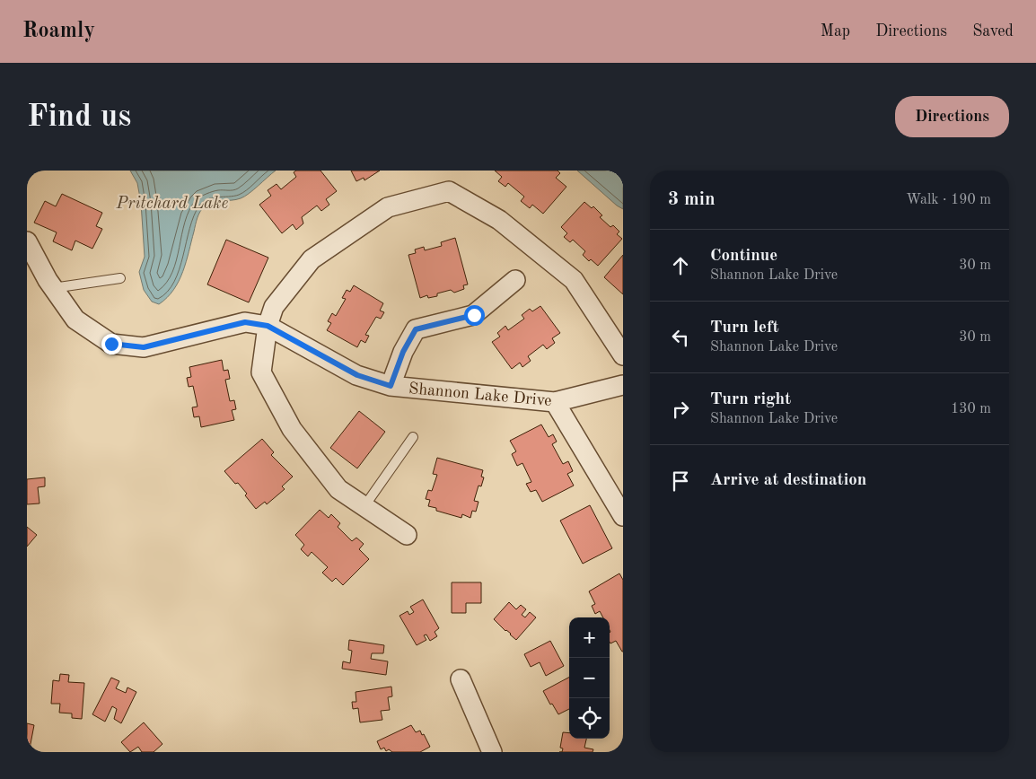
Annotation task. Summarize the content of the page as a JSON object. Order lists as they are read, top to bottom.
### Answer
{
  "streets": {
    "street": ["Shannon Lake Drive"]
  },
  "water": ["Pritchard Lake"],
  "page": {
    "header": "Roamly",
    "nav": ["Map", "Directions", "Saved"],
    "buttons": "Directions",
    "title": "Find us",
    "heading": ["3 min", "Walk · 190 m"],
    "list": [
      ["Continue", "Shannon Lake Drive", "30 m"],
      ["Turn left", "Shannon Lake Drive", "30 m"],
      ["Turn right", "Shannon Lake Drive", "130 m"],
      "Arrive at destination"
    ],
    "map_buttons": ["+", "−"]
  }
}
